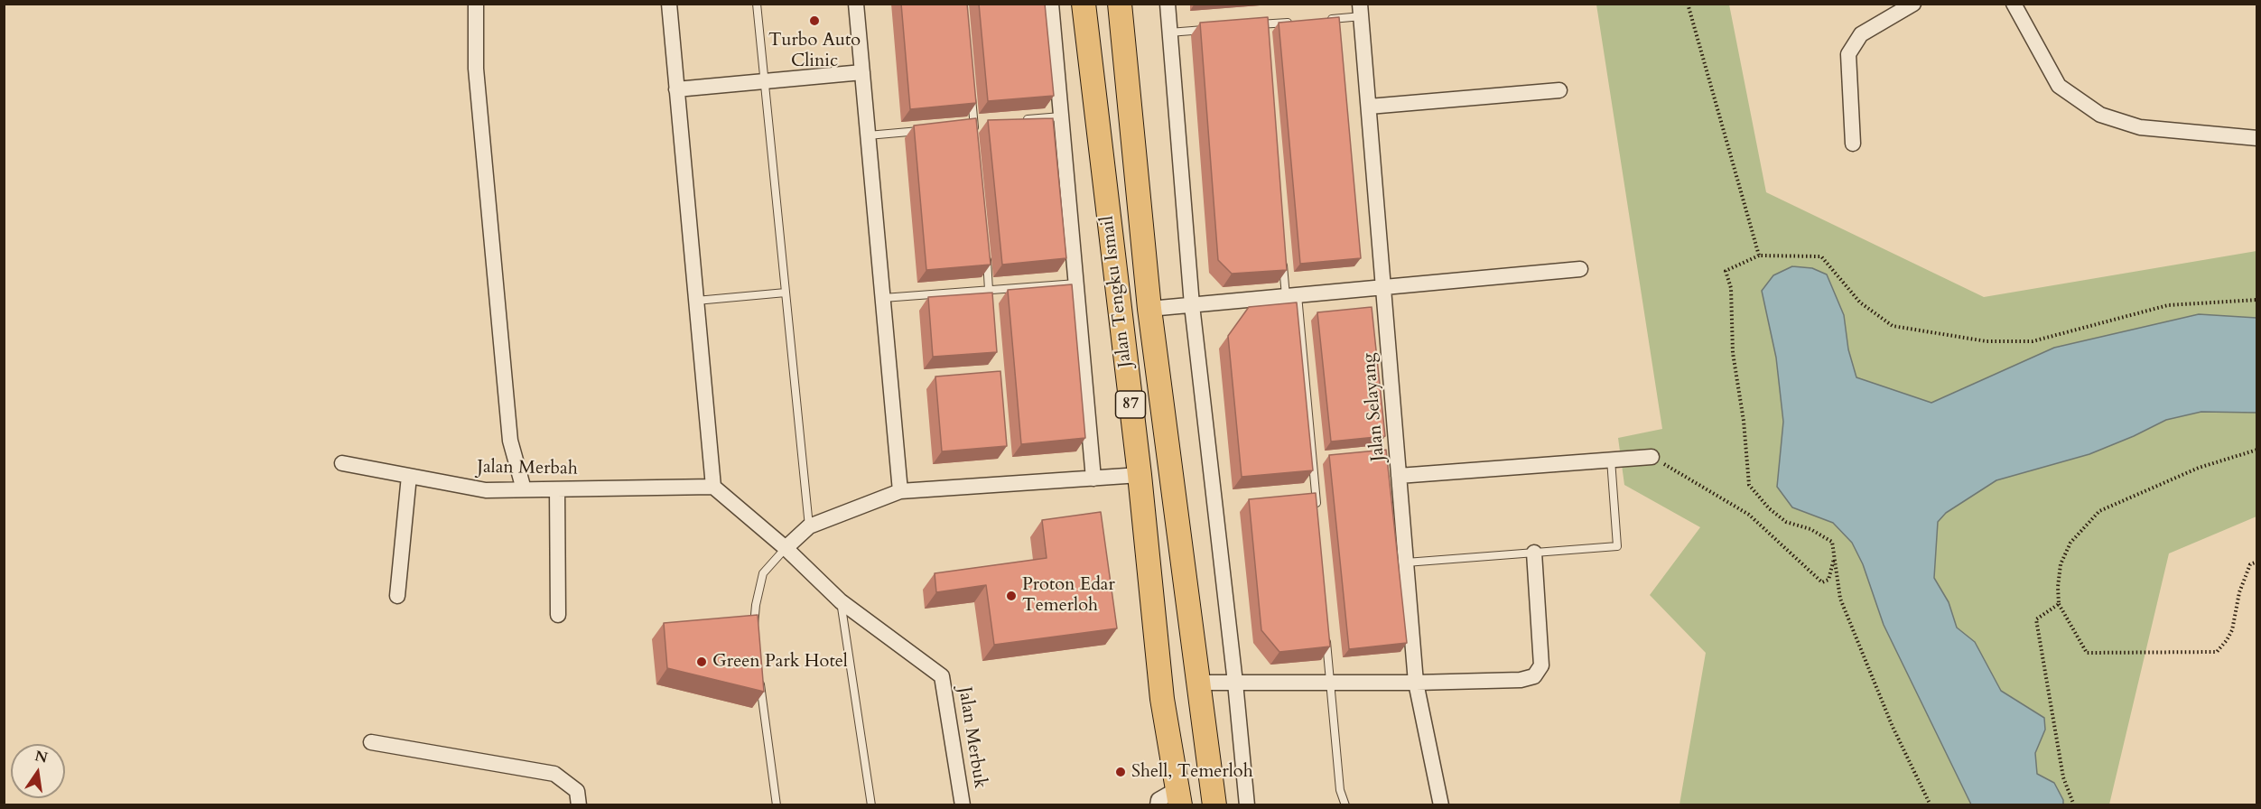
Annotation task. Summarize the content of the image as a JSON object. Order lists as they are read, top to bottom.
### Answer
{
  "streets": {
    "main road": ["Jalan Tengku Ismail", "87"],
    "street": ["Jalan Selayang", "Jalan Merbah", "Jalan Merbuk"]
  },
  "places": [
    "Turbo Auto Clinic",
    "Proton Edar Temerloh",
    "Green Park Hotel",
    "Shell, Temerloh"
  ],
  "north": "top"
}
